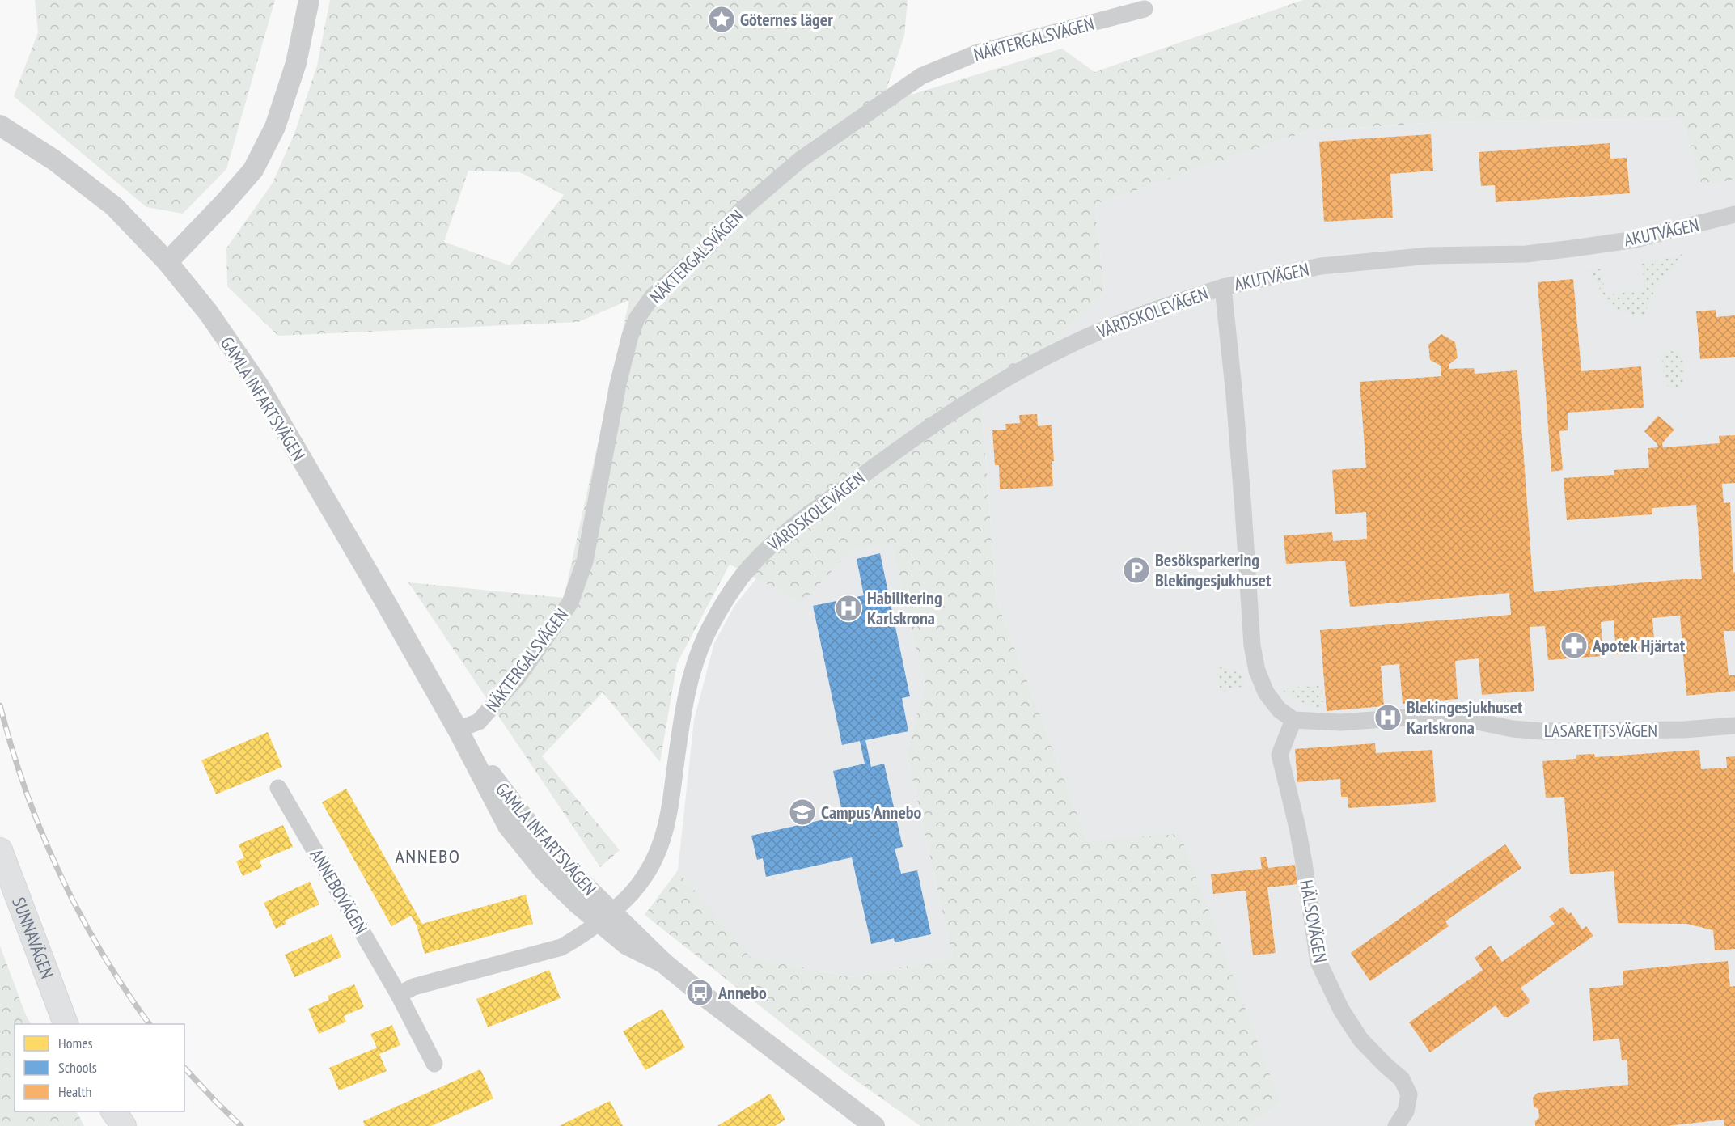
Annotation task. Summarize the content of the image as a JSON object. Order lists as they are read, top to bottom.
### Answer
{
  "streets": {
    "main road": ["SUNNAVÄGEN"],
    "street": [
      "NÄKTERGALSVÄGEN",
      "AKUTVÄGEN",
      "VÅRDSKOLEVÄGEN",
      "GAMLA INFARTSVÄGEN",
      "LASARETTSVÄGEN",
      "ANNEBOVÄGEN",
      "HÄLSOVÄGEN"
    ]
  },
  "crossings": [
    ["NÄKTERGALSVÄGEN", "GAMLA INFARTSVÄGEN"],
    ["AKUTVÄGEN", "VÅRDSKOLEVÄGEN"],
    ["AKUTVÄGEN", "LASARETTSVÄGEN"],
    ["AKUTVÄGEN", "HÄLSOVÄGEN"],
    ["VÅRDSKOLEVÄGEN", "GAMLA INFARTSVÄGEN"],
    ["LASARETTSVÄGEN", "HÄLSOVÄGEN"]
  ],
  "districts": ["ANNEBO"],
  "places": {
    "place": ["Göternes läger"],
    "parking": ["Besöksparkering Blekingesjukhuset"],
    "hospital": ["Habilitering Karlskrona", "Blekingesjukhuset Karlskrona"],
    "pharmacy": ["Apotek Hjärtat"],
    "school or university": ["Campus Annebo"],
    "bus stop": ["Annebo"]
  },
  "legend": ["Homes", "Schools", "Health"]
}
